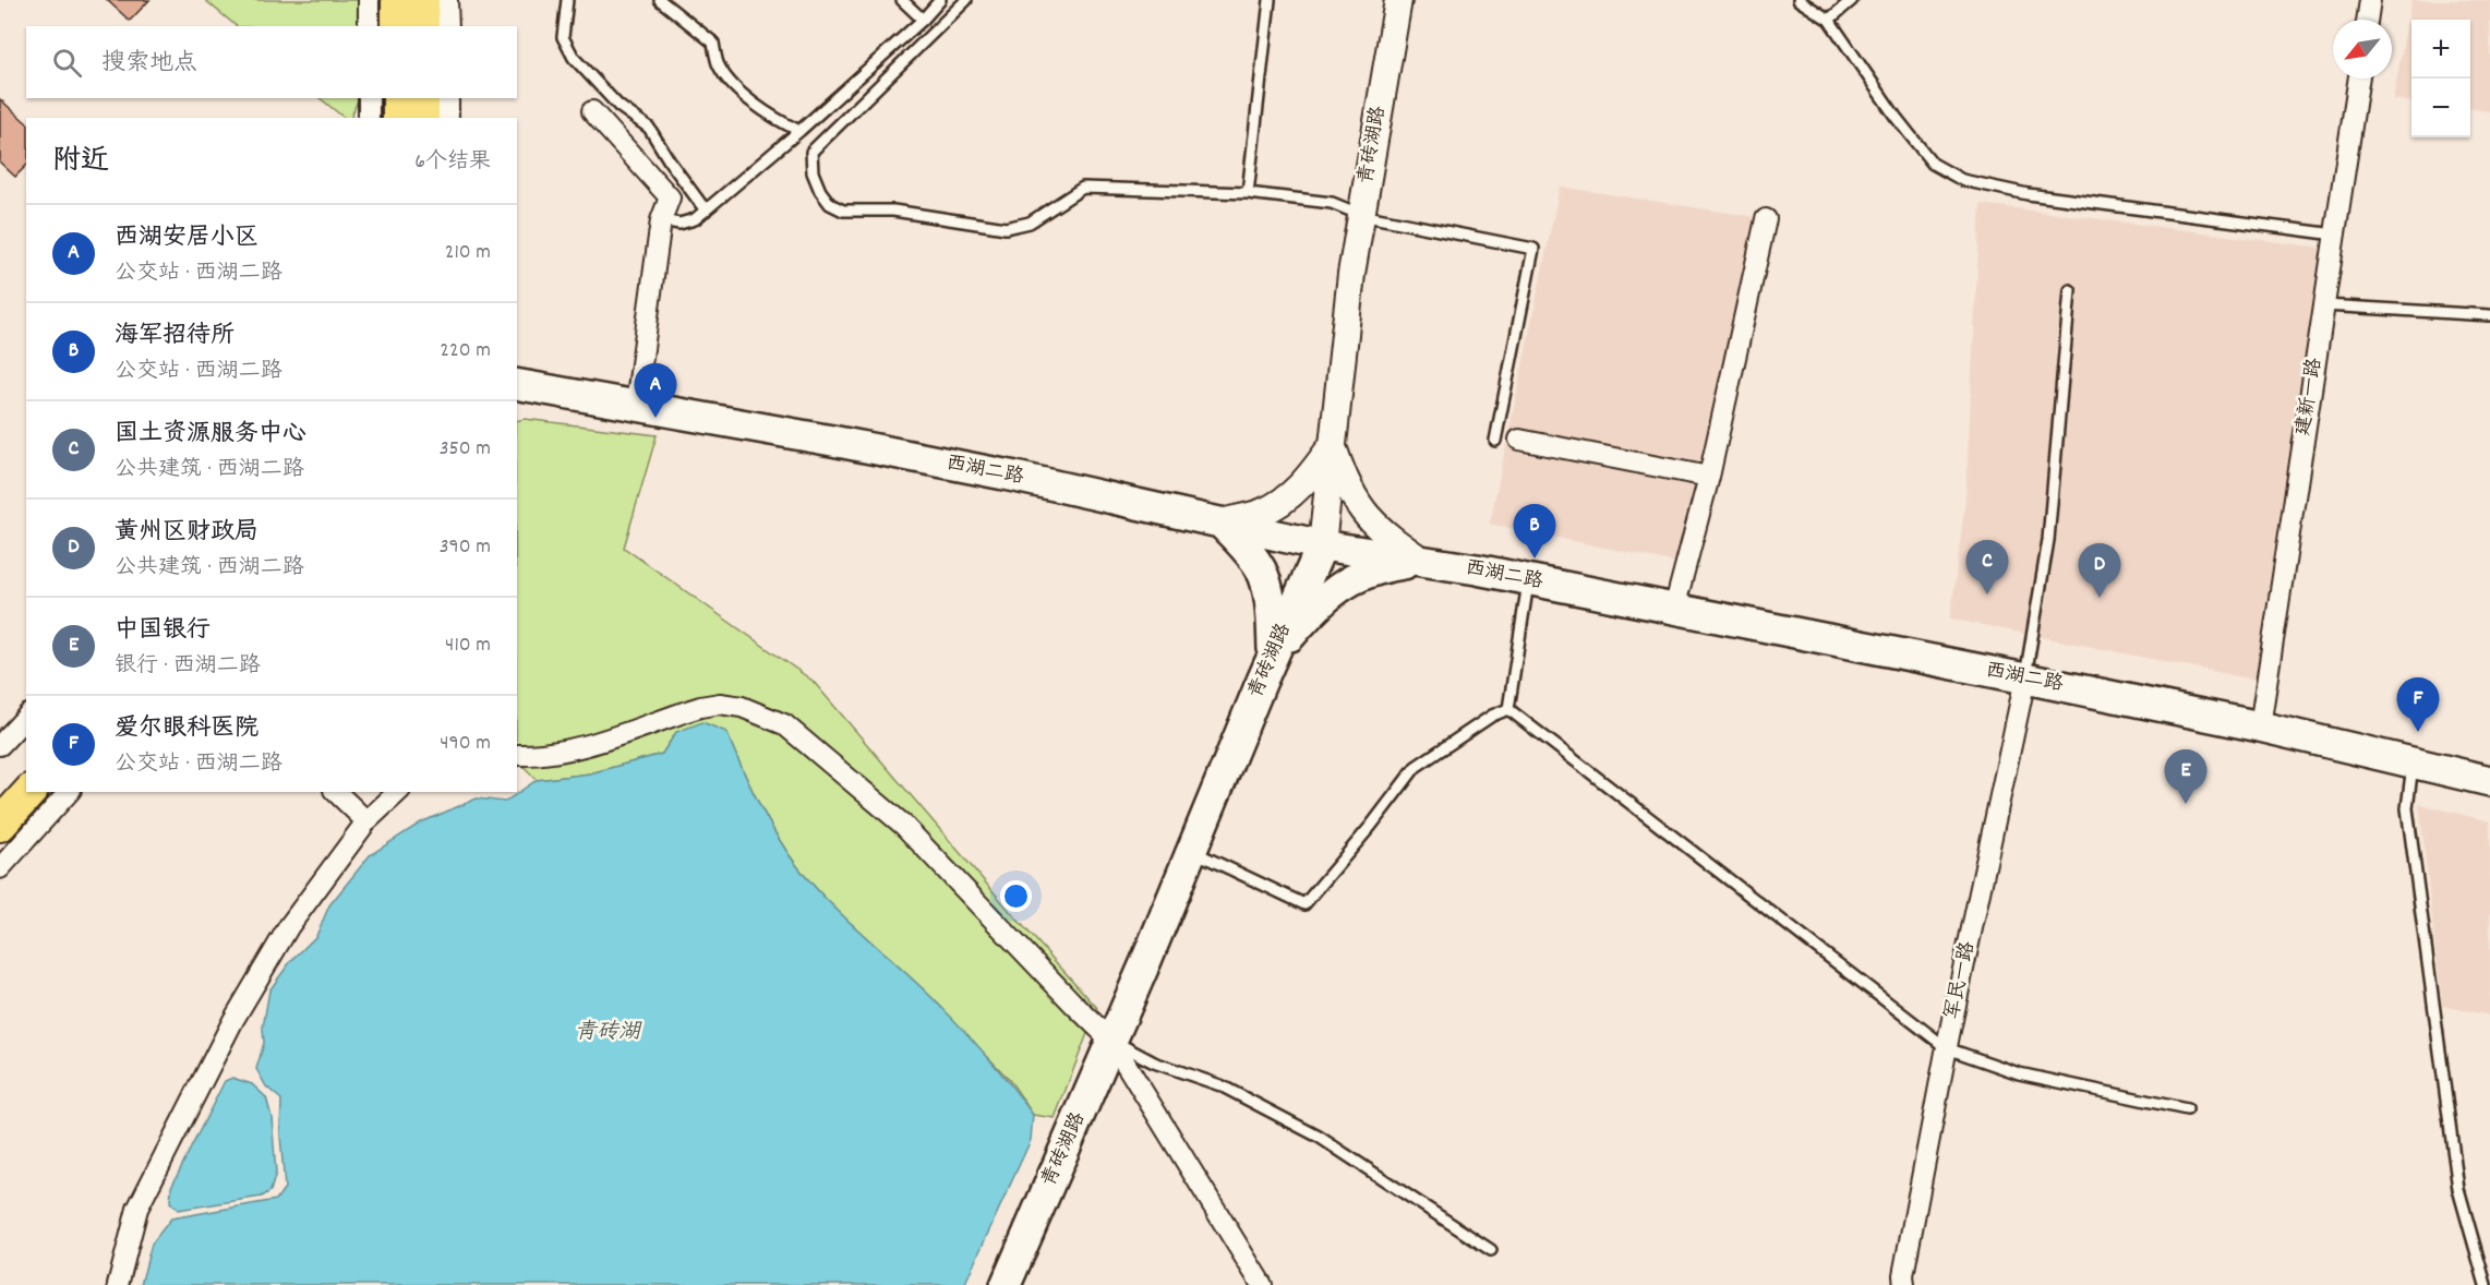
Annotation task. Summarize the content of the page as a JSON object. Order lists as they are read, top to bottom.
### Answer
{
  "streets": {
    "main road": ["青砖湖路", "西湖二路"],
    "street": ["建新一路", "军民一路"]
  },
  "crossings": [
    ["青砖湖路", "西湖二路"],
    ["建新一路", "西湖二路"],
    ["西湖二路", "军民一路"]
  ],
  "water": ["青砖湖"],
  "north": "bottom left",
  "page": {
    "map_buttons": ["+", "−"],
    "search": "搜索地点",
    "heading": ["附近", "6个结果"],
    "list": [
      {
        "mark": "A",
        "name": "西湖安居小区",
        "note": "公交站 · 西湖二路",
        "value": "210 m"
      },
      {
        "mark": "B",
        "name": "海军招待所",
        "note": "公交站 · 西湖二路",
        "value": "220 m"
      },
      {
        "mark": "C",
        "name": "国土资源服务中心",
        "note": "公共建筑 · 西湖二路",
        "value": "350 m"
      },
      {
        "mark": "D",
        "name": "黄州区财政局",
        "note": "公共建筑 · 西湖二路",
        "value": "390 m"
      },
      {
        "mark": "E",
        "name": "中国银行",
        "note": "银行 · 西湖二路",
        "value": "410 m"
      },
      {
        "mark": "F",
        "name": "爱尔眼科医院",
        "note": "公交站 · 西湖二路",
        "value": "490 m"
      }
    ],
    "pins": [
      "A",
      "B",
      "C",
      "D",
      "F",
      "E"
    ]
  }
}
